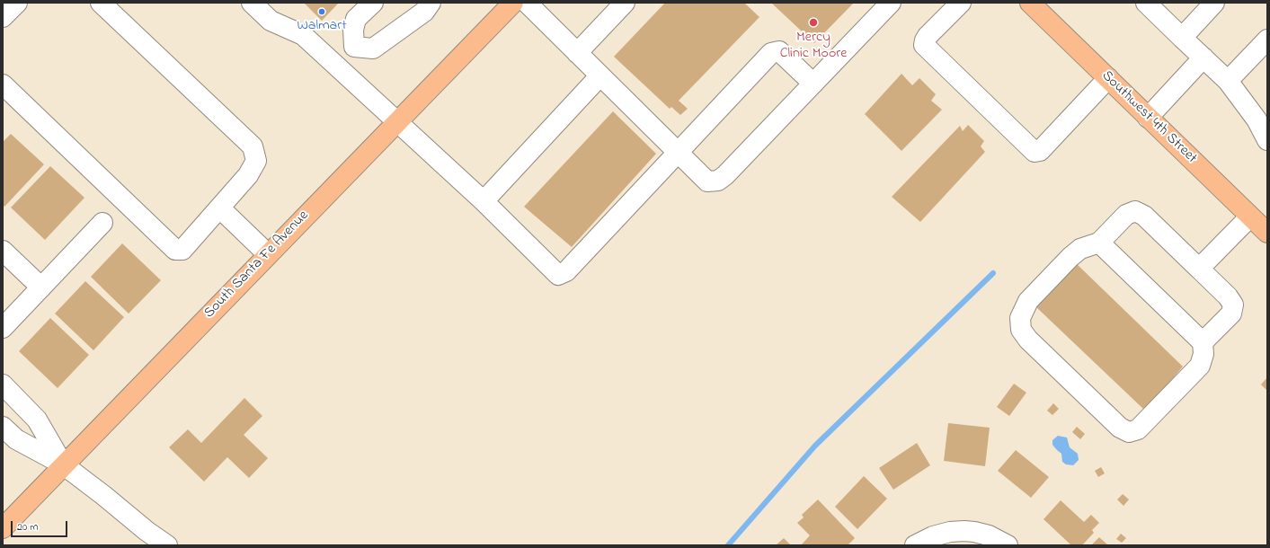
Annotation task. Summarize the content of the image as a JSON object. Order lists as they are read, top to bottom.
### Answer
{
  "streets": {
    "main road": ["Southwest 4th Street", "South Santa Fe Avenue"]
  },
  "places": ["Walmart", "Mercy Clinic Moore"],
  "scale_bar": "20 m"
}
